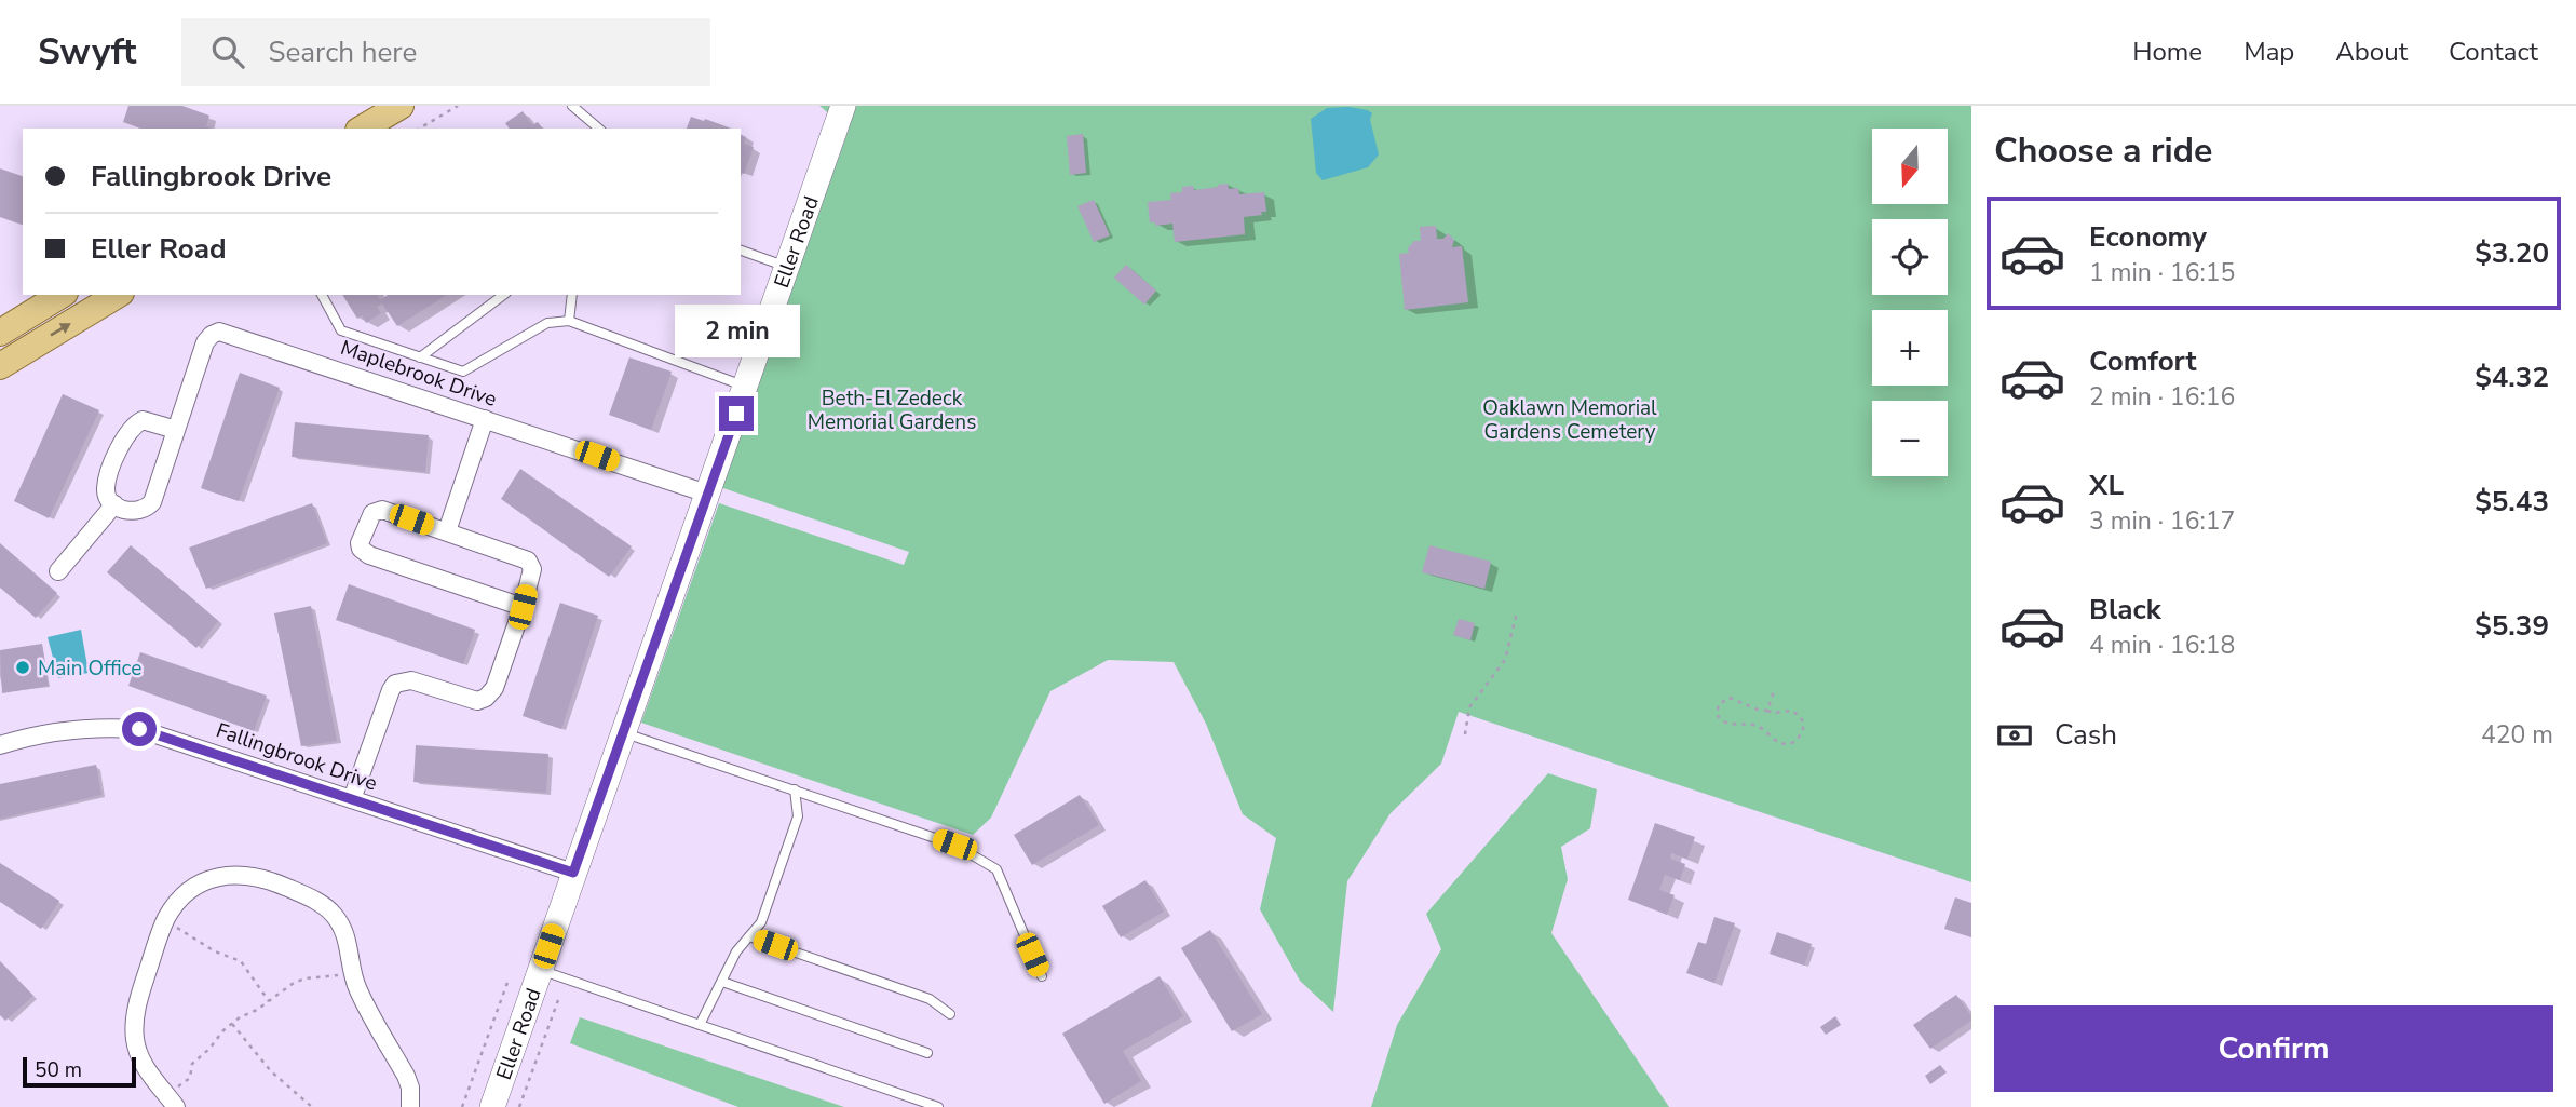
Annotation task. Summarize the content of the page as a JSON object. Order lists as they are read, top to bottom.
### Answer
{
  "streets": {
    "street": ["Eller Road", "Maplebrook Drive", "Fallingbrook Drive"]
  },
  "crossings": [
    ["Eller Road", "Maplebrook Drive"],
    ["Eller Road", "Fallingbrook Drive"]
  ],
  "parks": ["Beth-El Zedeck Memorial Gardens", "Oaklawn Memorial Gardens Cemetery"],
  "places": ["Main Office"],
  "scale_bar": "50 m",
  "north": "bottom",
  "page": {
    "header": "Swyft",
    "search": "Search here",
    "nav": [
      "Home",
      "Map",
      "About",
      "Contact"
    ],
    "heading": "Choose a ride",
    "map_buttons": ["+", "−"],
    "banner": ["Fallingbrook Drive", "Eller Road"],
    "list": [
      {
        "name": "Economy",
        "note": "1 min · 16:15",
        "value": "$3.20"
      },
      {
        "name": "Comfort",
        "note": "2 min · 16:16",
        "value": "$4.32"
      },
      {
        "name": "XL",
        "note": "3 min · 16:17",
        "value": "$5.43"
      },
      {
        "name": "Black",
        "note": "4 min · 16:18",
        "value": "$5.39"
      }
    ],
    "bubble": "2 min",
    "pay": ["Cash", "420 m"],
    "buttons": "Confirm",
    "scale": "50 m"
  }
}
